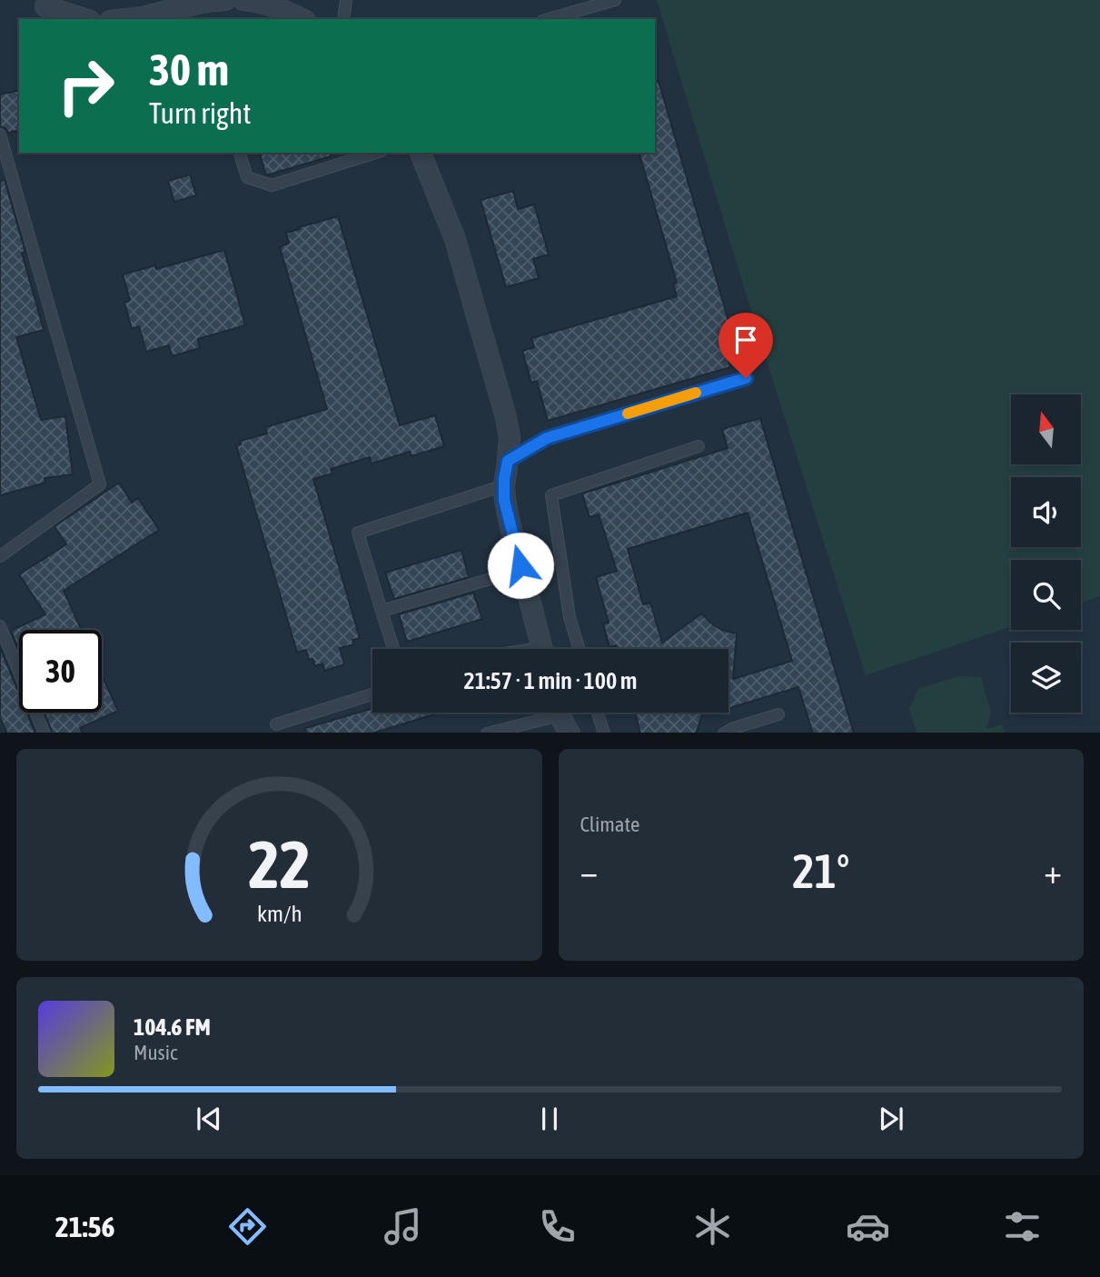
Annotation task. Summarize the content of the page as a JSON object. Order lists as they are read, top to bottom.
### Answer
{
  "north": "top",
  "page": {
    "turn": ["30 m", "Turn right"],
    "limit": "30",
    "trip": "21:57 · 1 min · 100 m",
    "tile": "Climate",
    "heat": ["−", "21°", "+"],
    "song": ["104.6 FM", "Music"],
    "tabs": "21:56",
    "gauge": ["22", "km/h"]
  }
}
